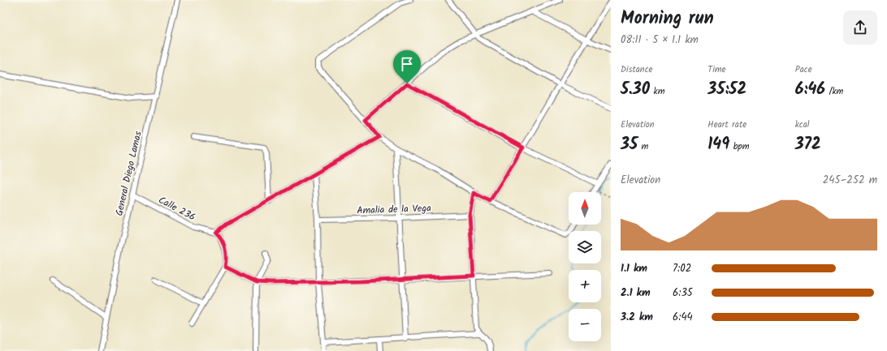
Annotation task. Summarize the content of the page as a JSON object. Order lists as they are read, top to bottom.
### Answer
{
  "streets": {
    "street": ["General Diego Lamas", "Calle 236", "Amalia de la Vega"]
  },
  "crossings": [
    ["General Diego Lamas", "Calle 236"]
  ],
  "north": "top",
  "page": {
    "heading": ["Morning run", "08:11 · 5 × 1.1 km"],
    "stats": [
      ["Distance", "5.30 km"],
      ["Time", "35:52"],
      ["Pace", "6:46 /km"],
      ["Elevation", "35 m"],
      ["Heart rate", "149 bpm"],
      ["kcal", "372"]
    ],
    "chart": ["Elevation", "245–252 m"],
    "map_buttons": ["+", "−"],
    "list": [
      {
        "name": "1.1 km",
        "note": "7:02"
      },
      {
        "name": "2.1 km",
        "note": "6:35"
      },
      {
        "name": "3.2 km",
        "note": "6:44"
      }
    ]
  }
}
